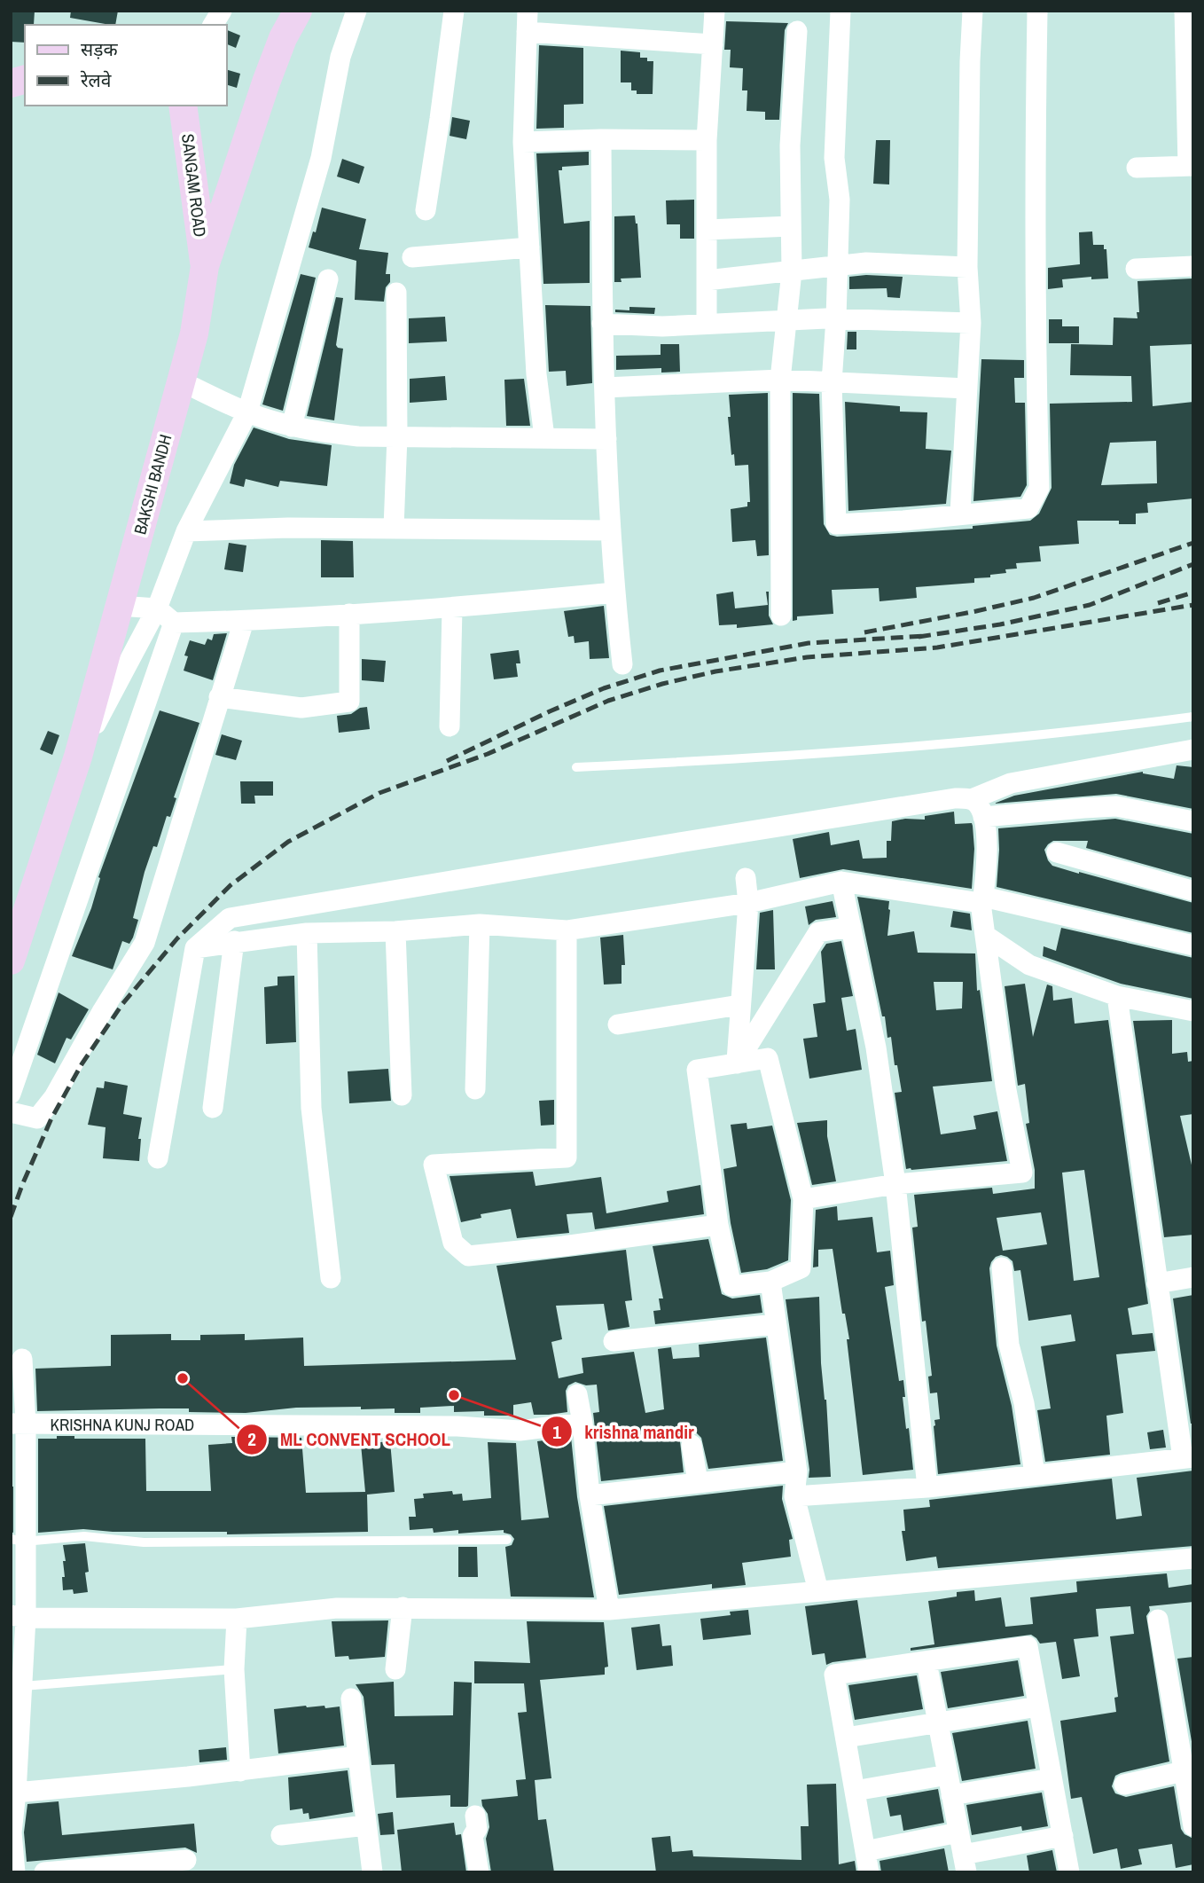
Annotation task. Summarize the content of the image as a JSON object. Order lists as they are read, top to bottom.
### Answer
{
  "streets": {
    "main road": ["SANGAM ROAD", "BAKSHI BANDH"],
    "street": ["KRISHNA KUNJ ROAD"]
  },
  "crossings": [
    ["SANGAM ROAD", "BAKSHI BANDH"]
  ],
  "places": ["ML CONVENT SCHOOL", "krishna mandir"],
  "legend": ["सड़क", "रेलवे"]
}
